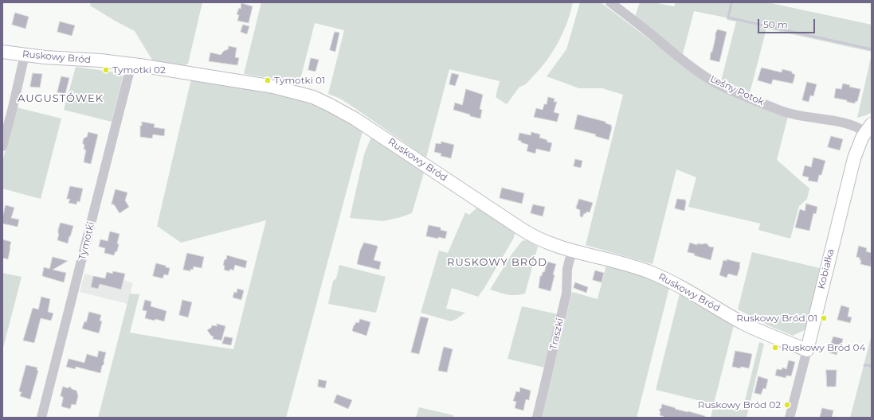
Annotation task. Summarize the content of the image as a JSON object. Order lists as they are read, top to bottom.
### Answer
{
  "streets": {
    "street": [
      "Ruskowy Bród",
      "Leśny Potok",
      "Tymotki",
      "Kobiałka",
      "Traszki"
    ]
  },
  "crossings": [
    ["Ruskowy Bród", "Tymotki"],
    ["Ruskowy Bród", "Kobiałka"],
    ["Ruskowy Bród", "Traszki"],
    ["Leśny Potok", "Kobiałka"]
  ],
  "districts": ["AUGUSTÓWEK", "RUSKOWY BRÓD"],
  "places": [
    "Tymotki 02",
    "Tymotki 01",
    "Ruskowy Bród 01",
    "Ruskowy Bród 04",
    "Ruskowy Bród 02"
  ],
  "scale_bar": "50 m"
}
